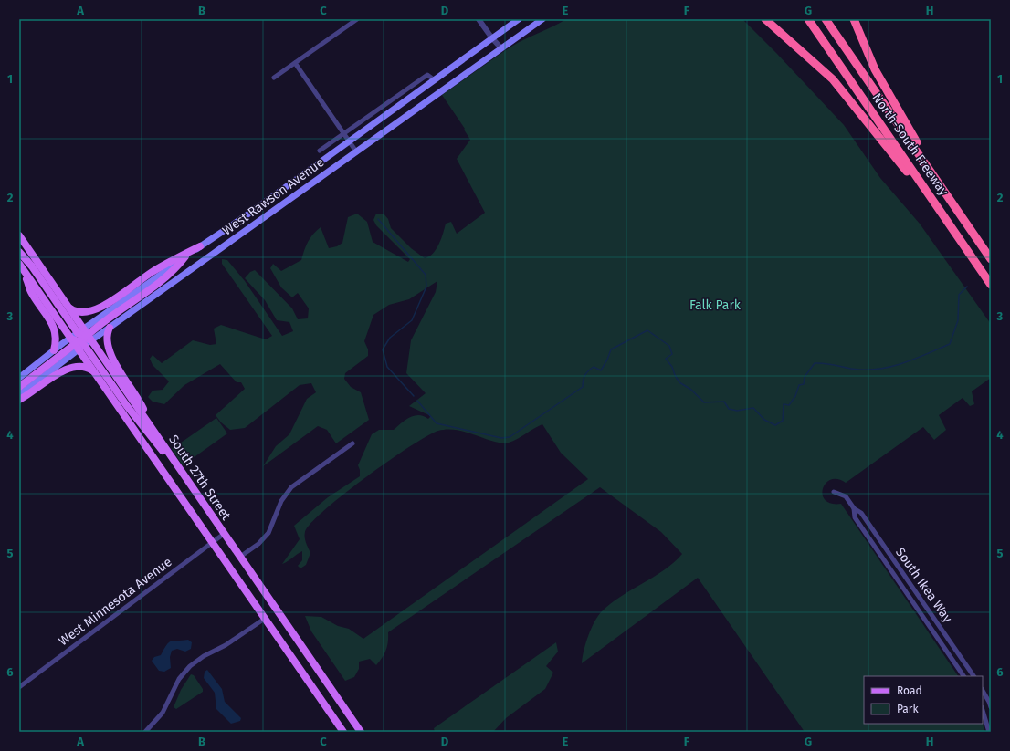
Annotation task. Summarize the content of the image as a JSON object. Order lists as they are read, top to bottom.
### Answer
{
  "streets": {
    "highway": ["North-South Freeway"],
    "main road": ["West Rawson Avenue", "South 27th Street"],
    "street": ["South Ikea Way", "West Minnesota Avenue"]
  },
  "crossings": [
    ["West Rawson Avenue", "South 27th Street"],
    ["South 27th Street", "West Minnesota Avenue"]
  ],
  "parks": ["Falk Park"],
  "legend": ["Road", "Park"],
  "grid": {
    "columns": [
      "A",
      "B",
      "C",
      "D",
      "E",
      "F",
      "G",
      "H"
    ],
    "rows": [
      "1",
      "2",
      "3",
      "4",
      "5",
      "6"
    ]
  }
}
